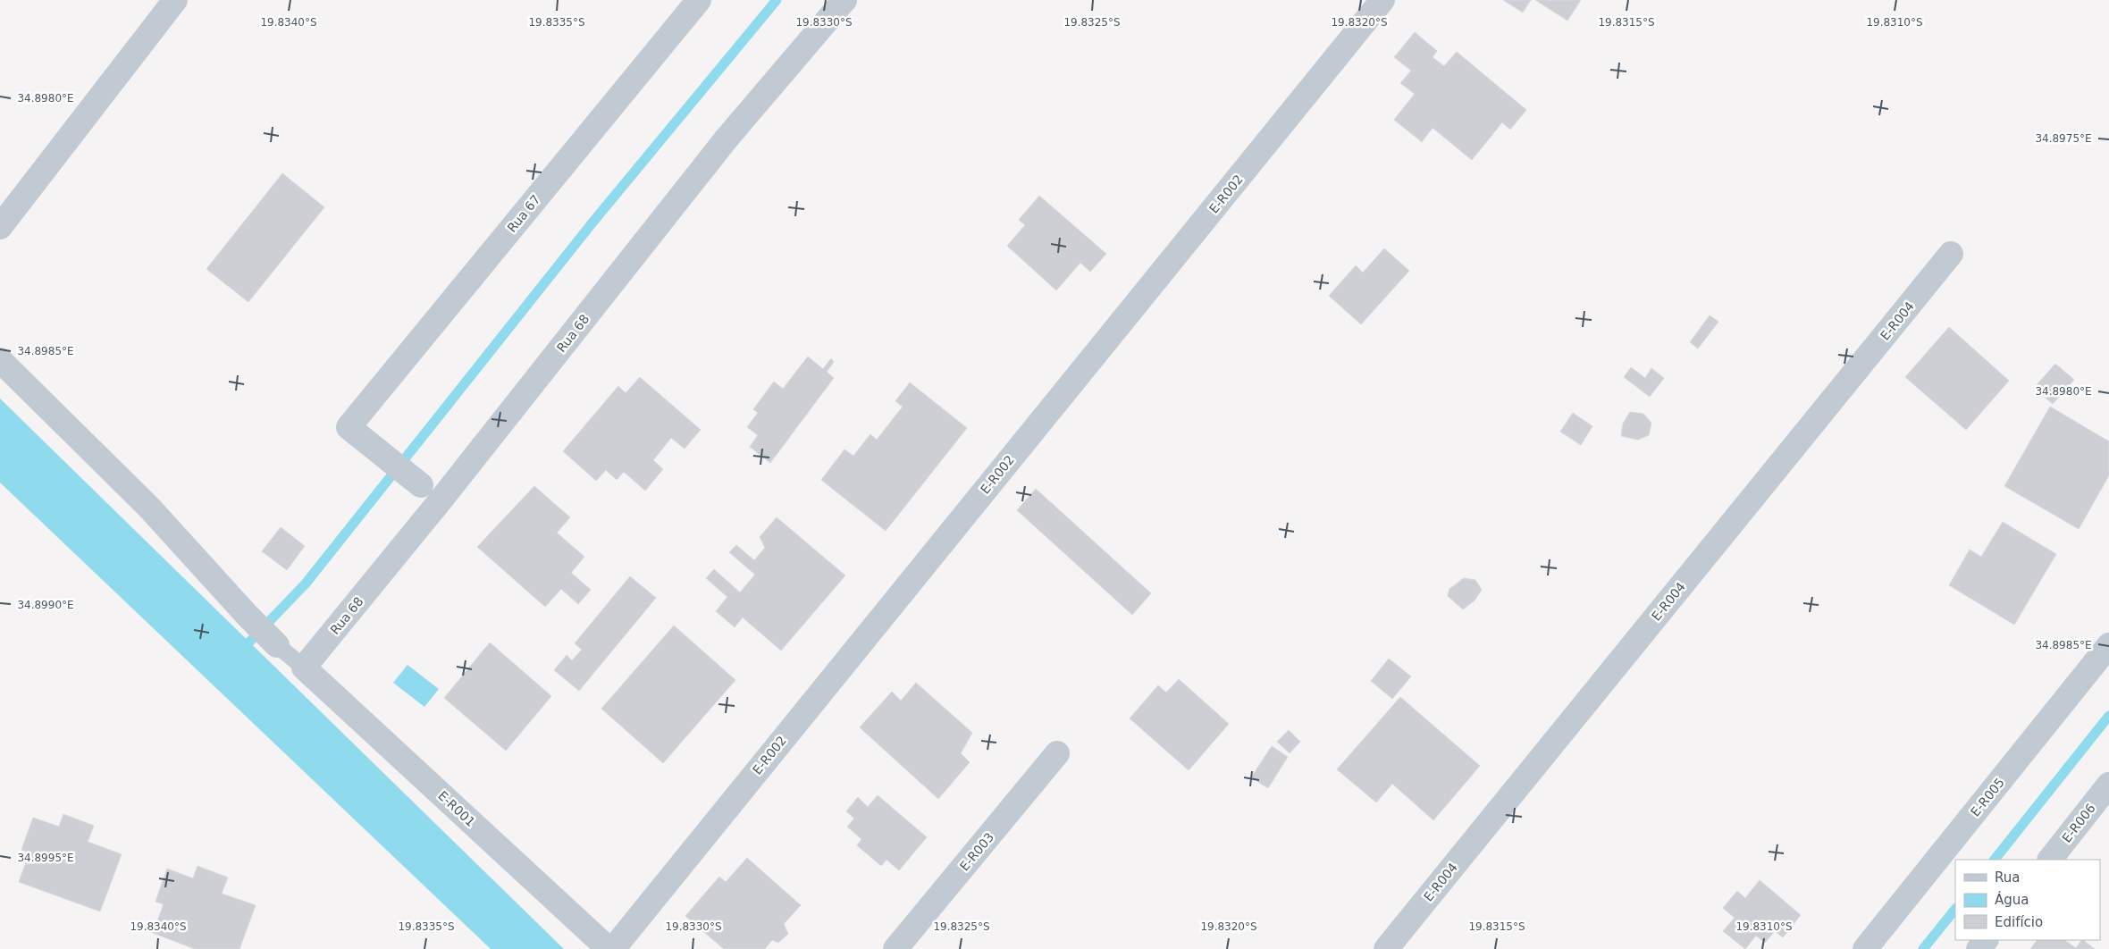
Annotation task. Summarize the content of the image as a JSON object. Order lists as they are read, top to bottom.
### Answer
{
  "streets": {
    "street": [
      "E-R002",
      "Rua 67",
      "E-R004",
      "Rua 68",
      "E-R005",
      "E-R001",
      "E-R006",
      "E-R003"
    ]
  },
  "crossings": [
    ["Rua 68", "E-R001"]
  ],
  "legend": ["Rua", "Água", "Edifício"],
  "coordinates": [
    "19.8340°S",
    "19.8335°S",
    "19.8330°S",
    "19.8325°S",
    "19.8320°S",
    "19.8315°S",
    "19.8310°S",
    "34.8980°E",
    "34.8975°E",
    "34.8985°E",
    "34.8990°E",
    "34.8995°E"
  ]
}
